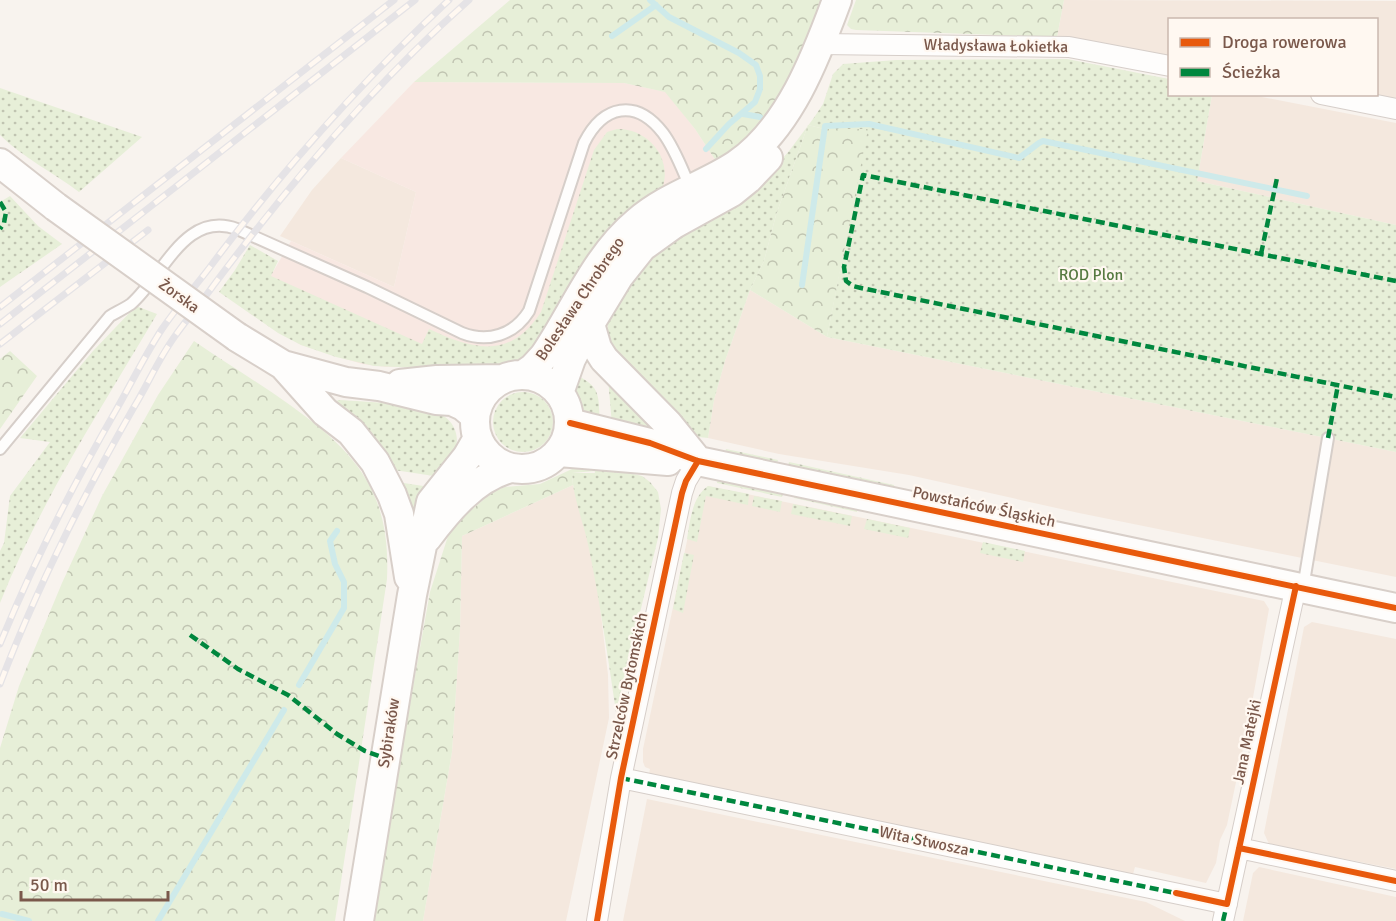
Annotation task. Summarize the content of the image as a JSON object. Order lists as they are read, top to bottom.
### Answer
{
  "streets": {
    "street": [
      "Władysława Łokietka",
      "Żorska",
      "Bolesława Chrobrego",
      "Powstańców Śląskich",
      "Strzelców Bytomskich",
      "Sybiraków",
      "Jana Matejki",
      "Wita Stwosza"
    ]
  },
  "crossings": [
    ["Władysława Łokietka", "Bolesława Chrobrego"],
    ["Żorska", "Bolesława Chrobrego"],
    ["Żorska", "Powstańców Śląskich"],
    ["Żorska", "Sybiraków"],
    ["Bolesława Chrobrego", "Powstańców Śląskich"],
    ["Bolesława Chrobrego", "Sybiraków"],
    ["Powstańców Śląskich", "Strzelców Bytomskich"],
    ["Powstańców Śląskich", "Sybiraków"],
    ["Powstańców Śląskich", "Jana Matejki"],
    ["Strzelców Bytomskich", "Wita Stwosza"],
    ["Jana Matejki", "Wita Stwosza"]
  ],
  "parks": ["ROD Plon"],
  "legend": ["Droga rowerowa", "Ścieżka"],
  "scale_bar": "50 m"
}
